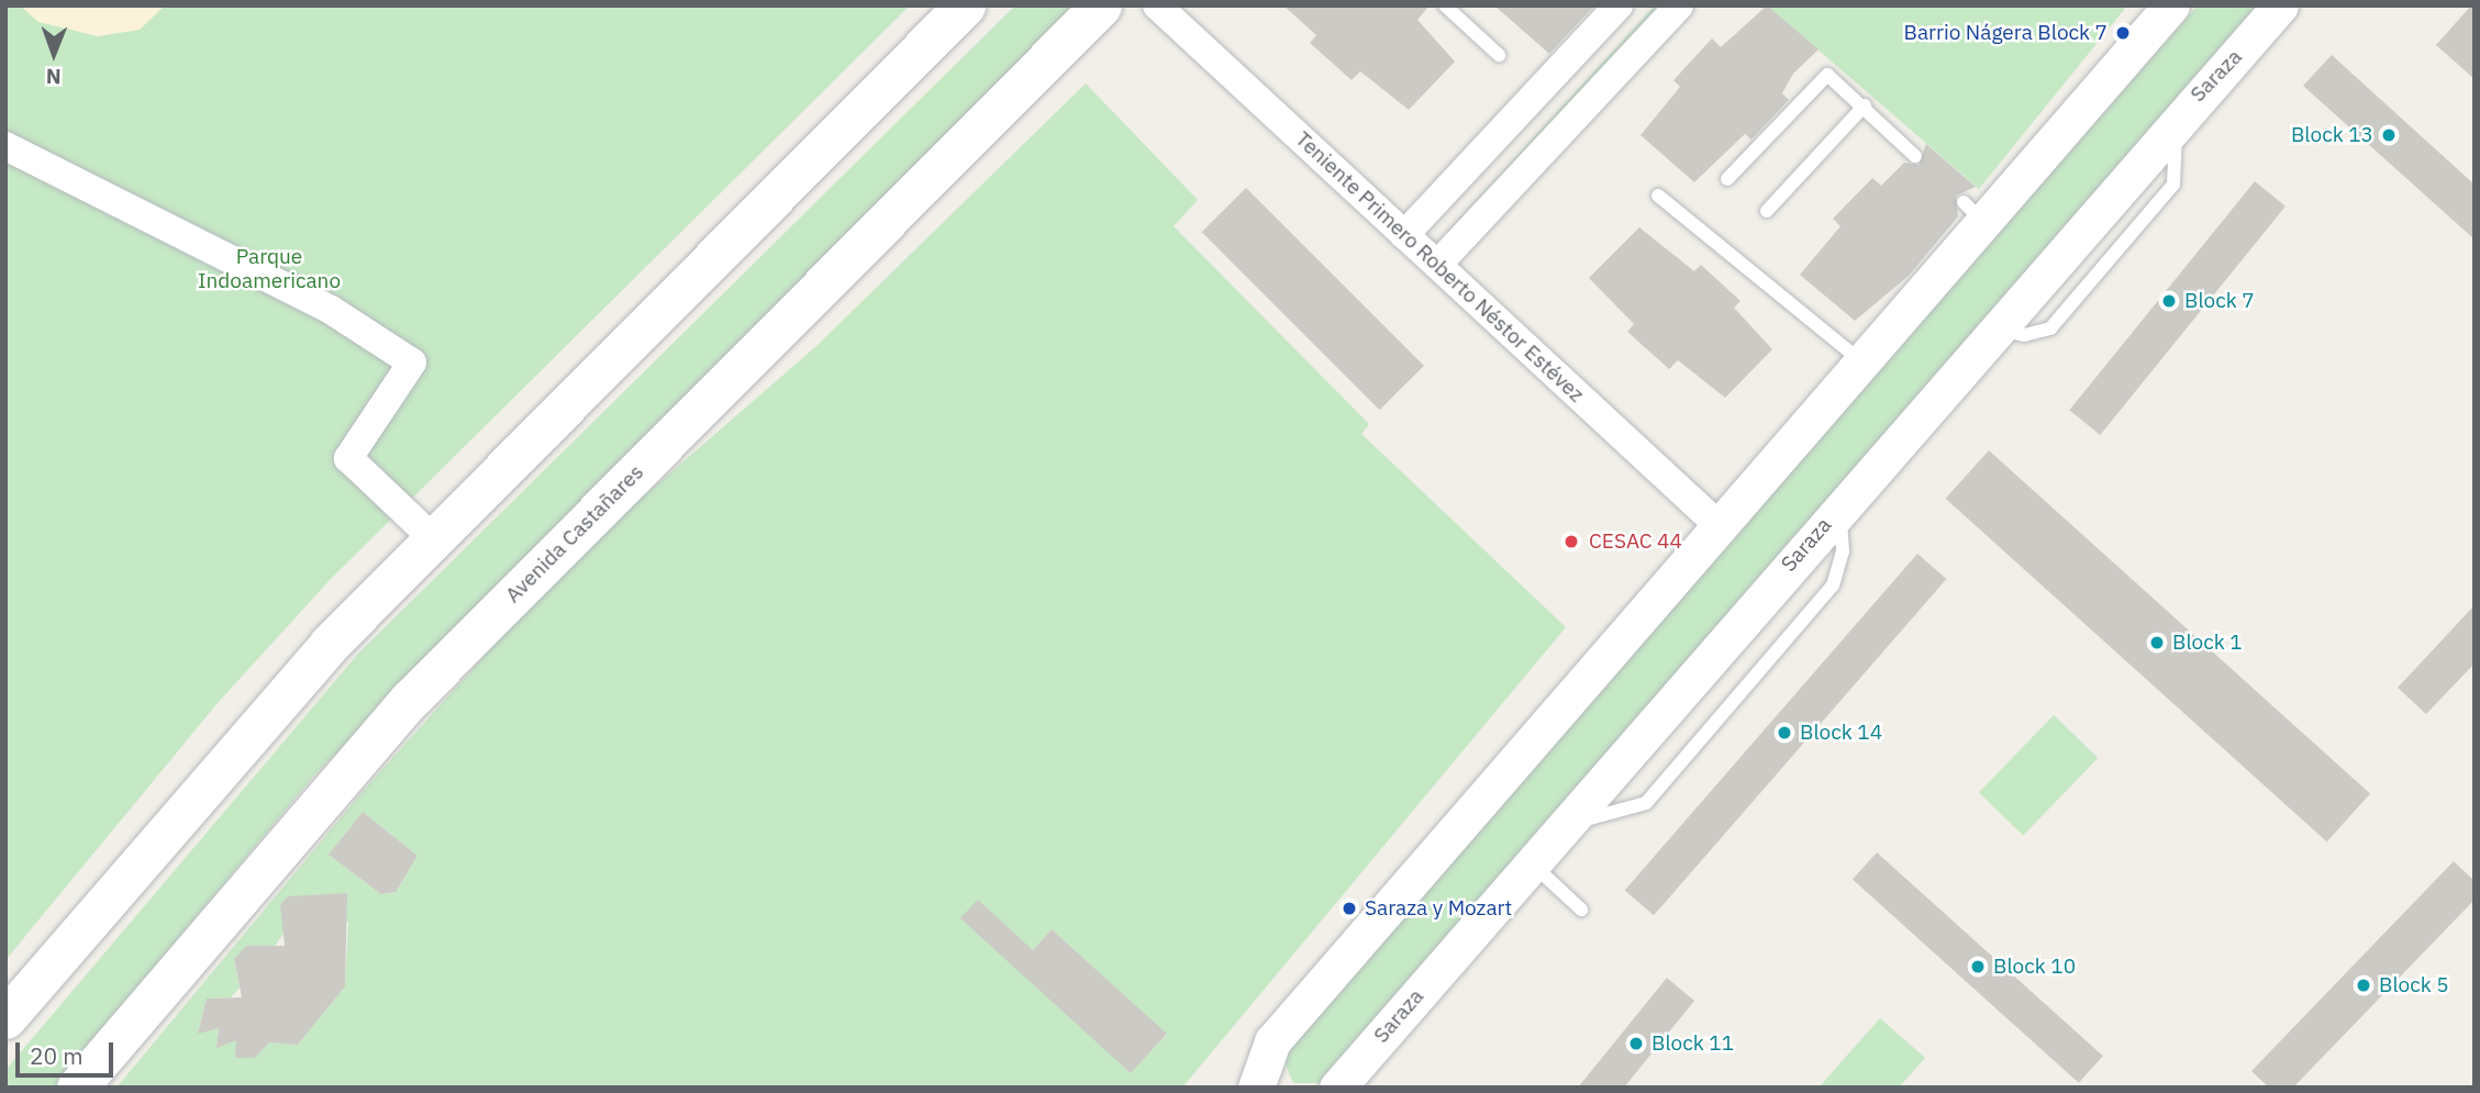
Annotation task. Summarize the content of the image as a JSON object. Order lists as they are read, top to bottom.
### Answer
{
  "streets": {
    "main road": ["Avenida Castañares"],
    "street": ["Saraza", "Teniente Primero Roberto Néstor Estévez"]
  },
  "parks": ["Parque Indoamericano"],
  "places": [
    "Barrio Nágera Block 7",
    "Block 13",
    "Block 7",
    "CESAC 44",
    "Block 1",
    "Block 14",
    "Saraza y Mozart",
    "Block 10",
    "Block 5",
    "Block 11"
  ],
  "scale_bar": "20 m",
  "north": "bottom"
}
